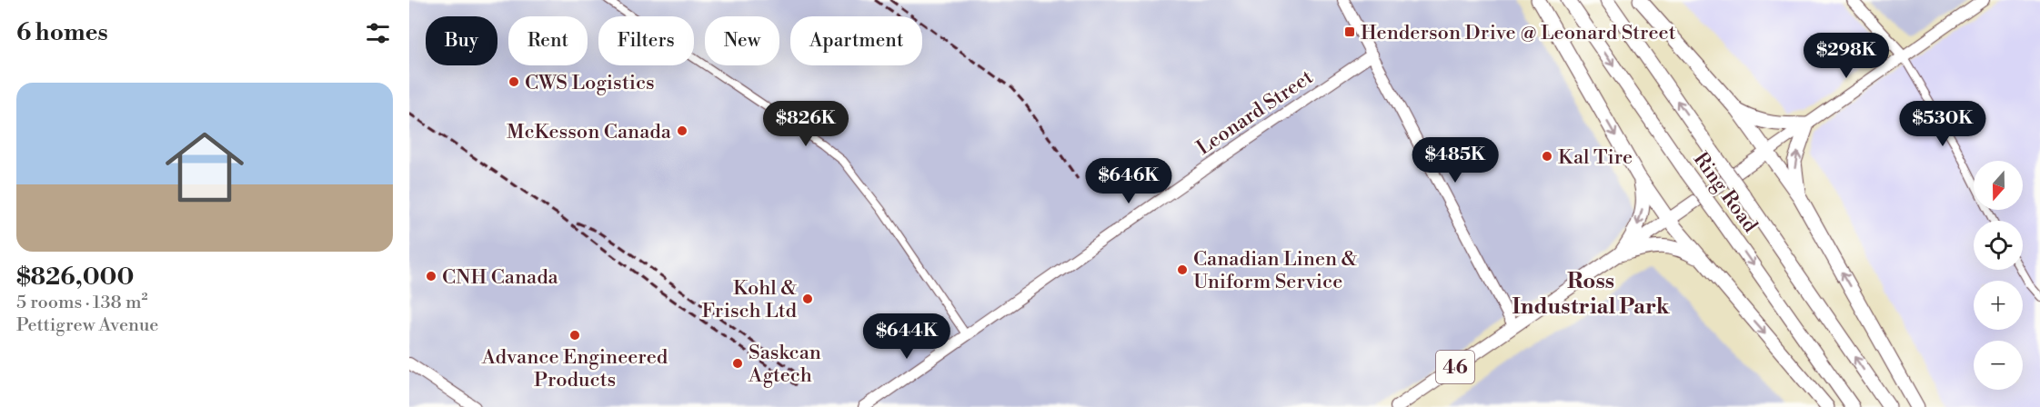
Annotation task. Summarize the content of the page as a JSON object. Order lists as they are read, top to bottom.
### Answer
{
  "streets": {
    "highway": ["Ring Road"],
    "main road": ["46"],
    "street": ["Leonard Street"]
  },
  "districts": ["Ross Industrial Park"],
  "places": {
    "transit": ["Henderson Drive @ Leonard Street"],
    "other": [
      "CWS Logistics",
      "McKesson Canada",
      "Kal Tire",
      "Canadian Linen & Uniform Service",
      "CNH Canada",
      "Kohl & Frisch Ltd",
      "Advance Engineered Products",
      "Saskcan Agtech"
    ]
  },
  "north": "bottom",
  "page": {
    "heading": "6 homes",
    "chip": [
      "Buy",
      "Rent",
      "Filters",
      "New",
      "Apartment"
    ],
    "price": [
      "$298K",
      "$826K",
      "$530K",
      "$485K",
      "$646K",
      "$644K"
    ],
    "list": [
      {
        "name": "$826,000",
        "note": "5 rooms · 138 m² · Pettigrew Avenue"
      }
    ],
    "map_buttons": ["+", "−"]
  }
}
